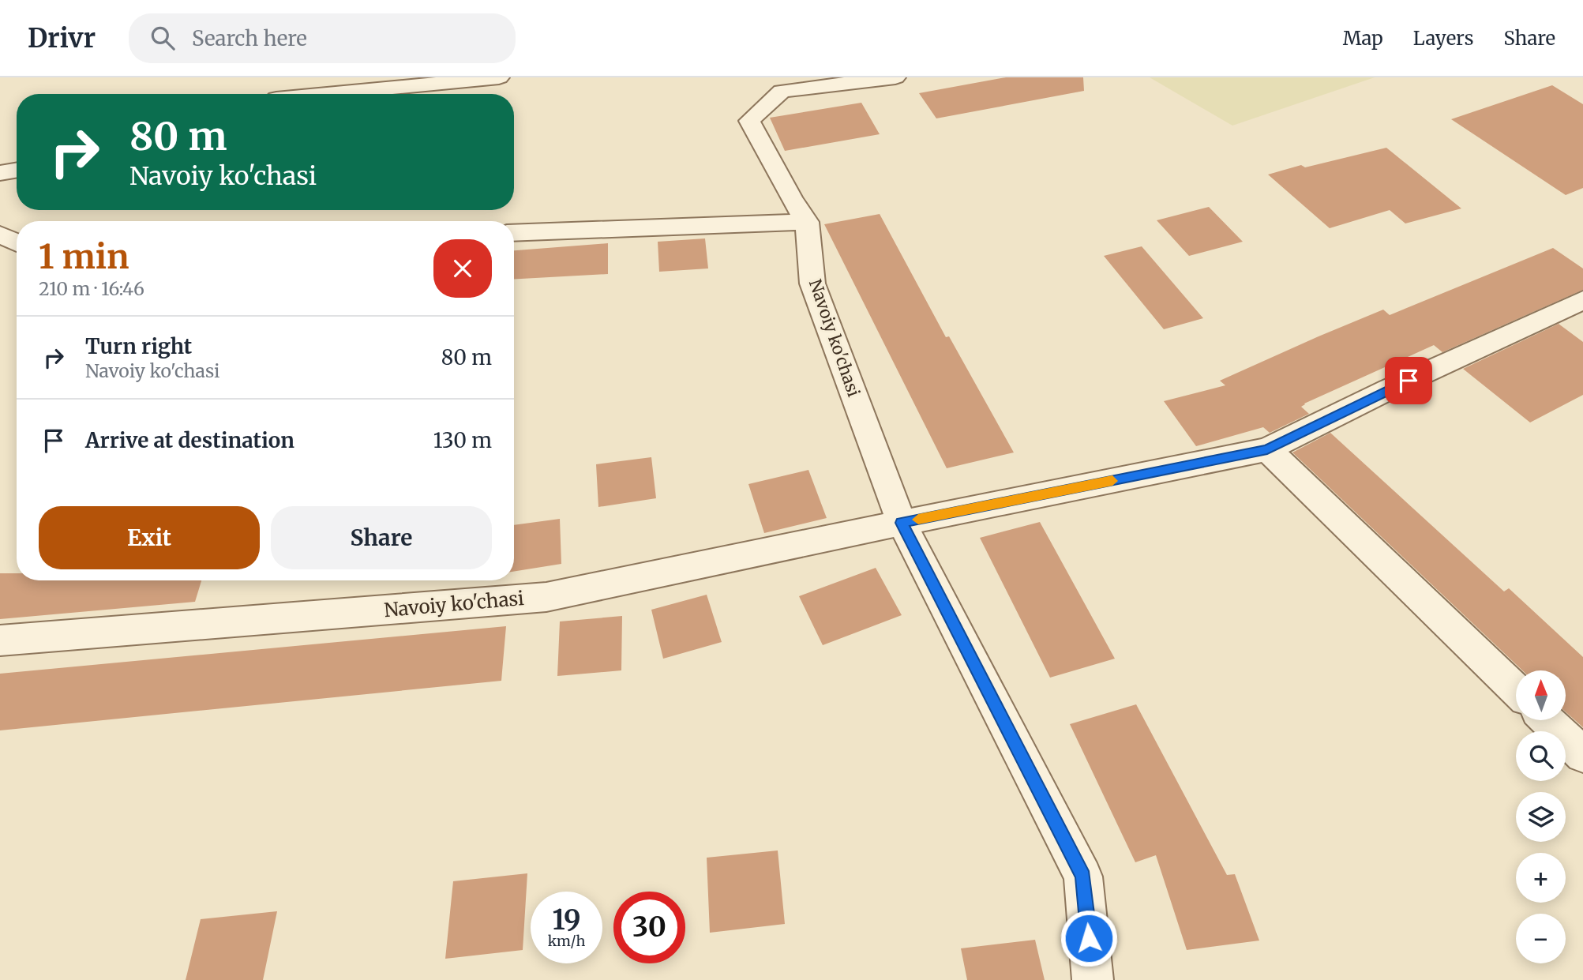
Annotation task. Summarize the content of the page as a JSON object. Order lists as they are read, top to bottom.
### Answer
{
  "streets": {
    "street": ["Navoiy ko'chasi"]
  },
  "north": "top",
  "page": {
    "header": "Drivr",
    "search": "Search here",
    "nav": ["Map", "Layers", "Share"],
    "turn": ["80 m", "Navoiy ko'chasi"],
    "heading": ["1 min", "210 m · 16:46"],
    "list": [
      {
        "name": "Turn right",
        "note": "Navoiy ko'chasi",
        "value": "80 m"
      },
      {
        "name": "Arrive at destination",
        "value": "130 m"
      }
    ],
    "buttons": ["Exit", "Share"],
    "map_buttons": ["+", "−"],
    "speed": "19 km/h",
    "limit": "30"
  }
}
